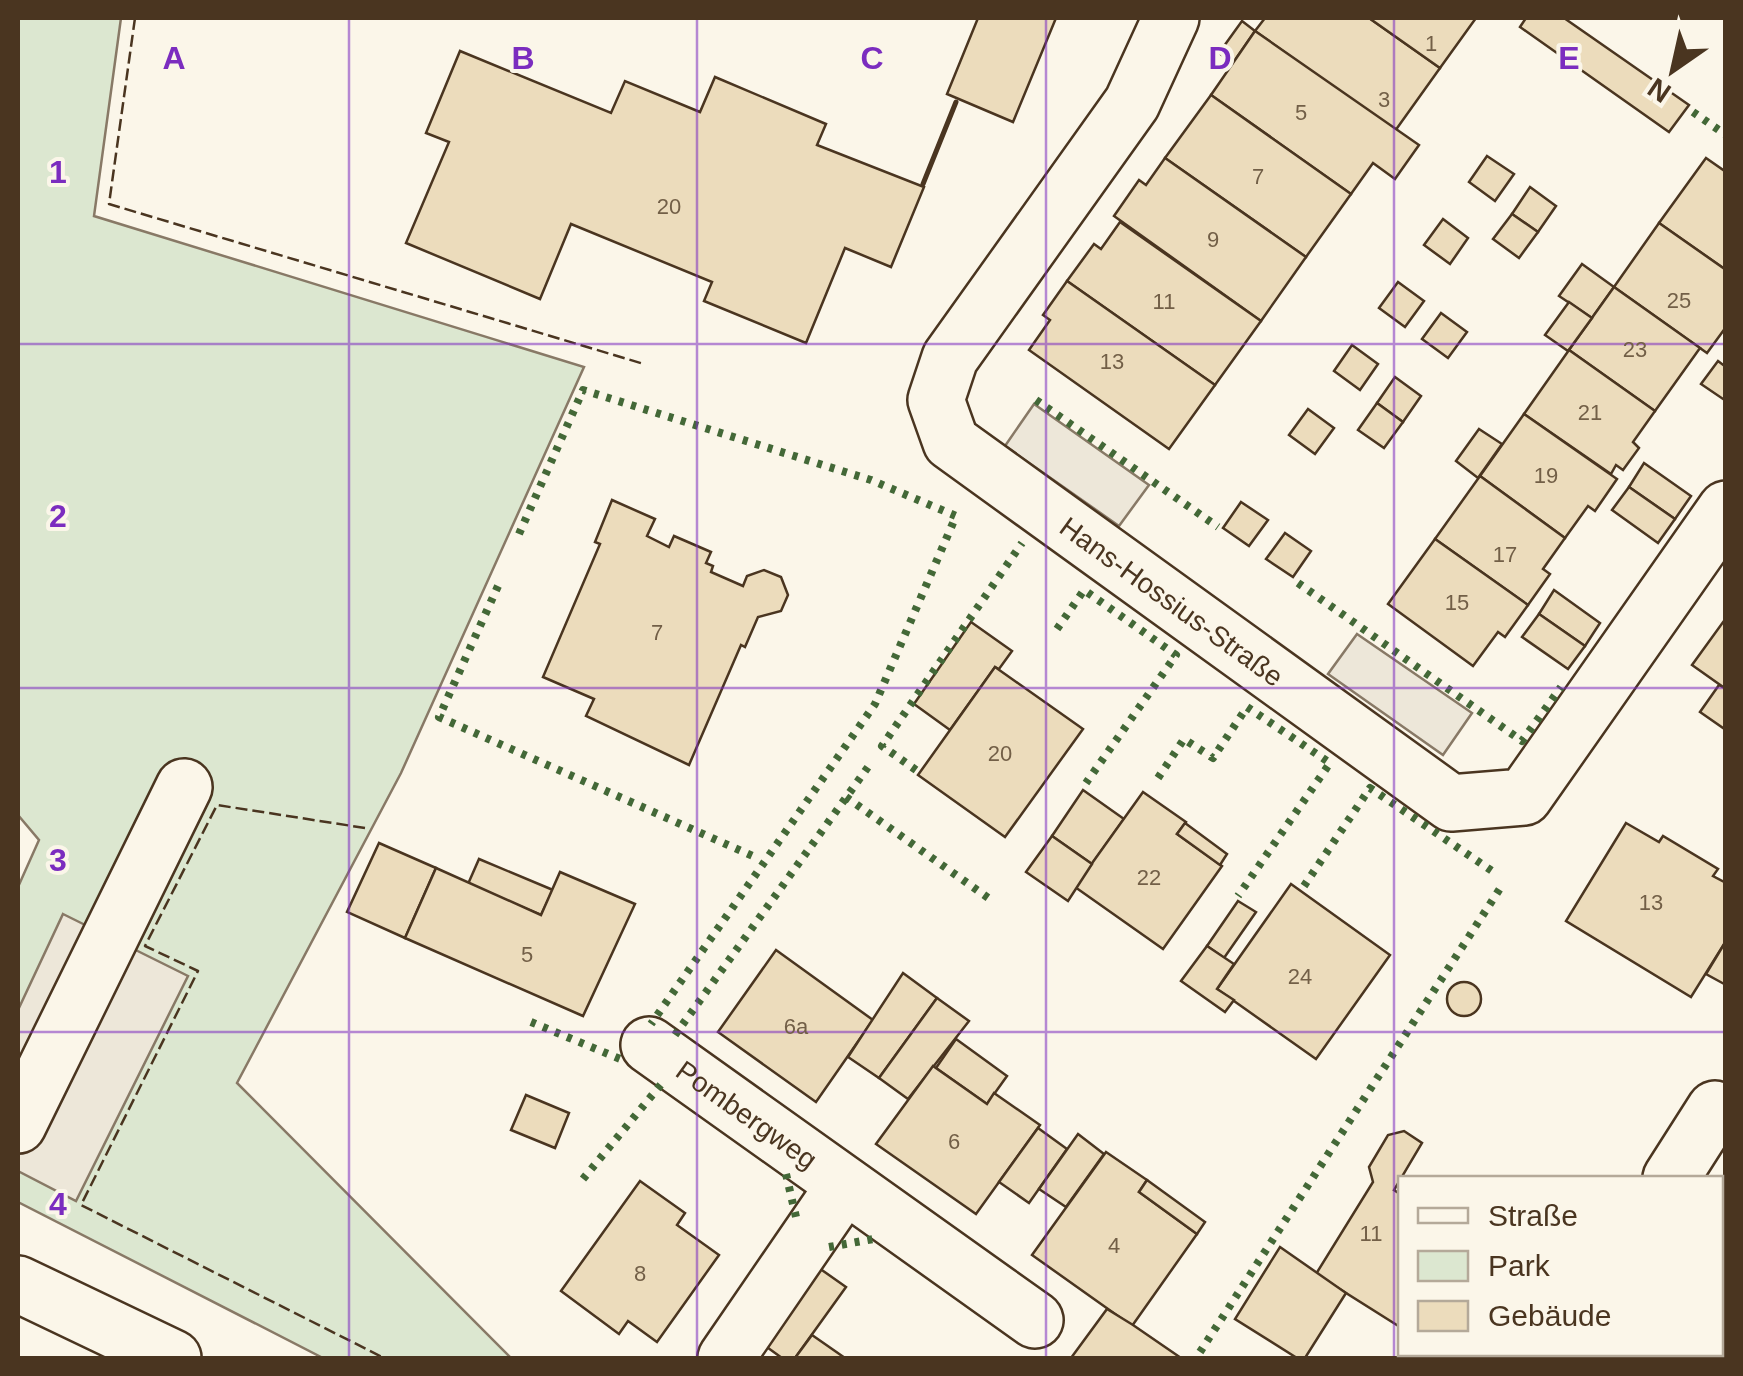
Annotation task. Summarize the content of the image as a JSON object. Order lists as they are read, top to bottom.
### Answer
{
  "streets": {
    "street": ["Hans-Hossius-Straße", "Pombergweg"]
  },
  "house_numbers": [
    "1",
    "3",
    "5",
    "7",
    "20",
    "9",
    "25",
    "11",
    "23",
    "13",
    "21",
    "19",
    "17",
    "15",
    "7",
    "20",
    "22",
    "13",
    "5",
    "24",
    "6a",
    "6",
    "11",
    "4",
    "8"
  ],
  "legend": ["Straße", "Park", "Gebäude"],
  "north": "bottom left",
  "grid": {
    "columns": [
      "A",
      "B",
      "C",
      "D",
      "E"
    ],
    "rows": [
      "1",
      "2",
      "3",
      "4"
    ]
  }
}
